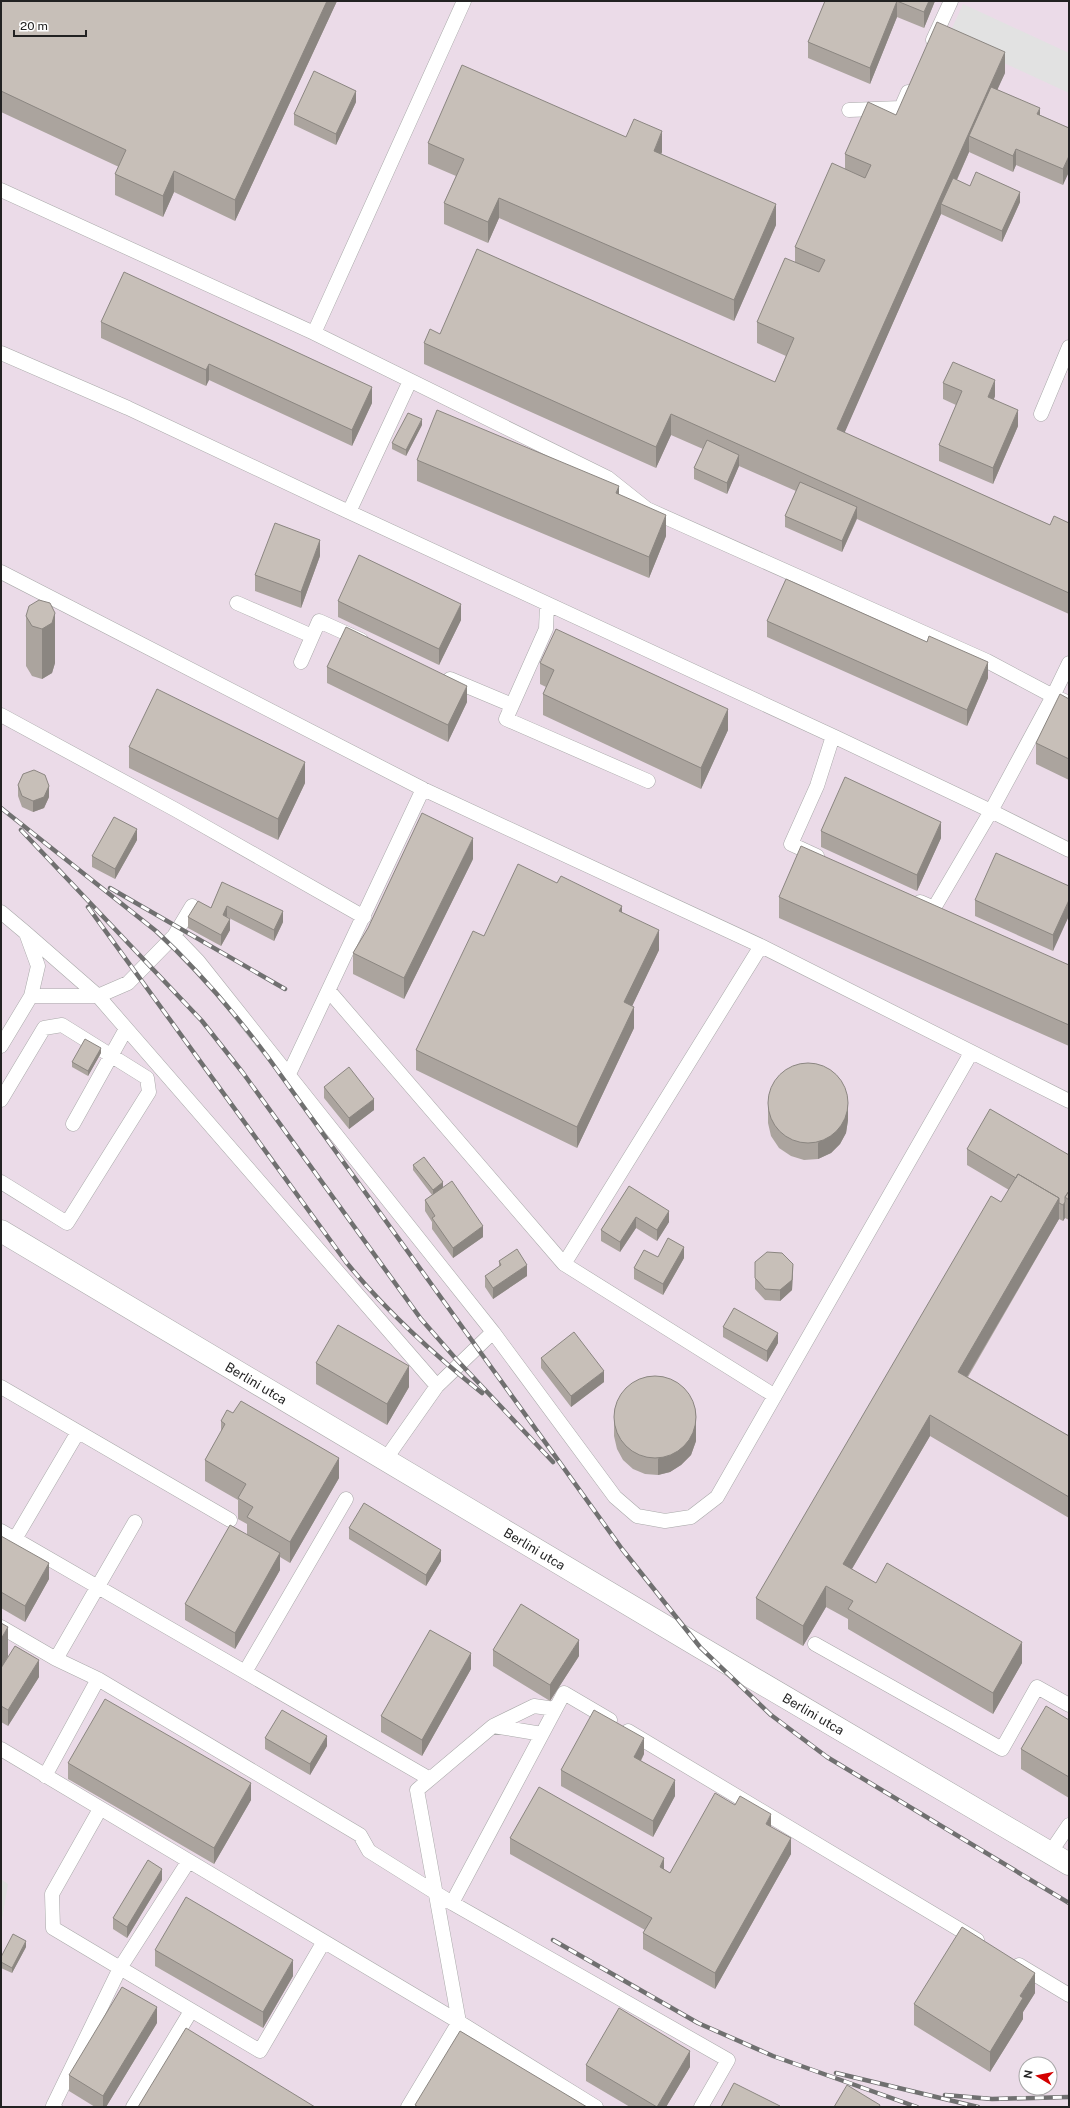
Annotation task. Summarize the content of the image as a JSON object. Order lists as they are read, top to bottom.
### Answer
{
  "streets": {
    "street": ["Berlini utca"]
  },
  "scale_bar": "20 m",
  "north": "left"
}
